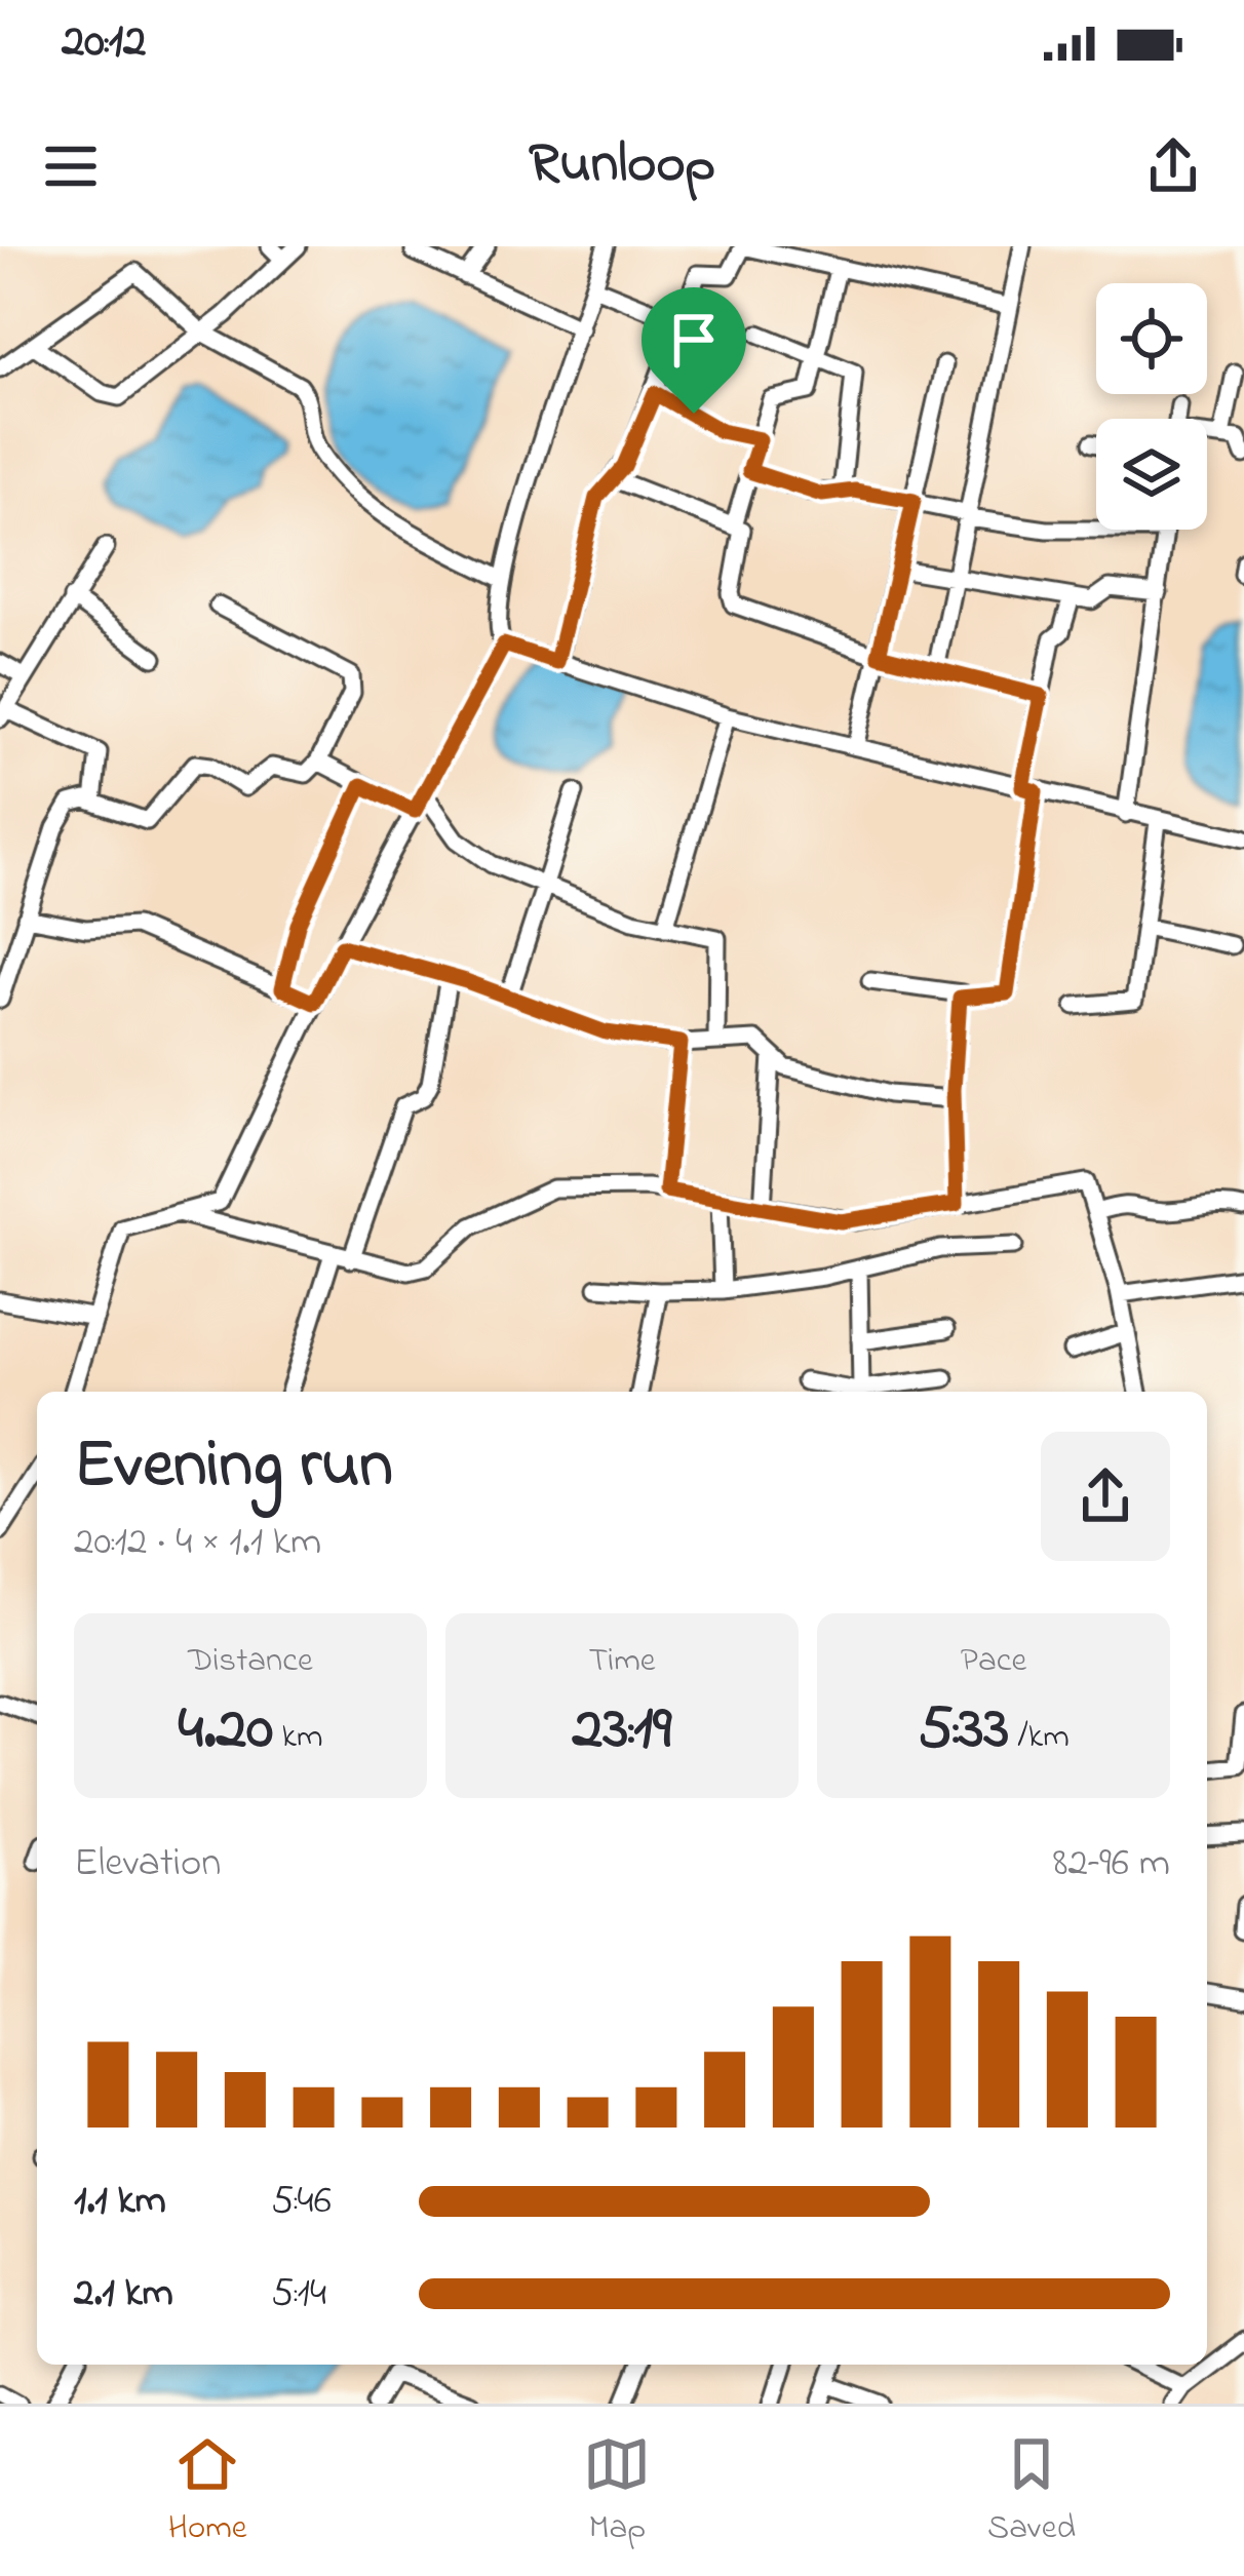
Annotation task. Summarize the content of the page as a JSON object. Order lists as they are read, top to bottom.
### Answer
{
  "page": {
    "status": "20:12",
    "header": "Runloop",
    "heading": ["Evening run", "20:12 · 4 × 1.1 km"],
    "stats": [
      ["Distance", "4.20 km"],
      ["Time", "23:19"],
      ["Pace", "5:33 /km"]
    ],
    "chart": ["Elevation", "82–96 m"],
    "list": [
      {
        "name": "1.1 km",
        "note": "5:46"
      },
      {
        "name": "2.1 km",
        "note": "5:14"
      }
    ],
    "tabs": ["Home", "Map", "Saved"]
  }
}
